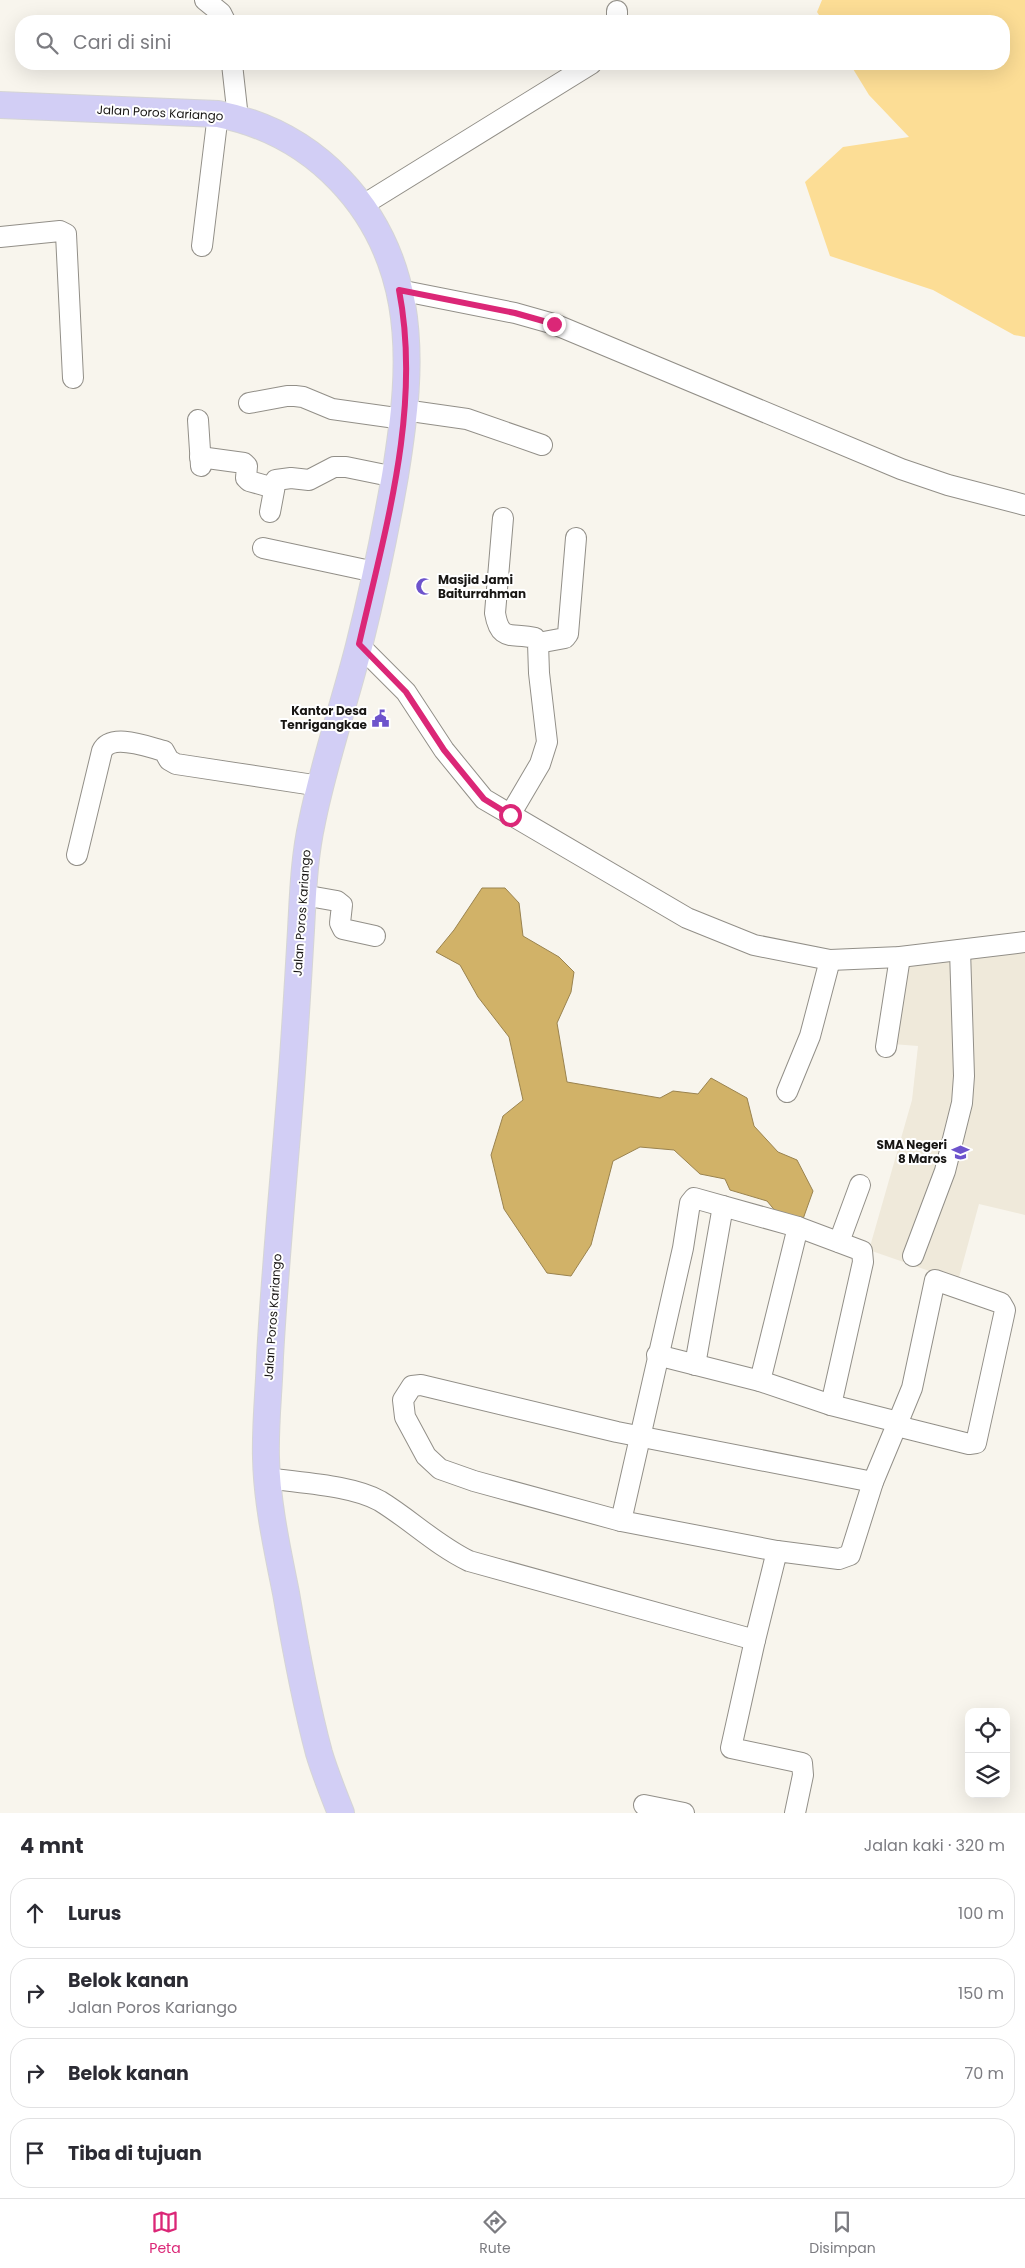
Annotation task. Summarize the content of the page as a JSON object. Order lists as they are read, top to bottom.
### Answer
{
  "streets": {
    "main road": ["Jalan Poros Kariango"]
  },
  "places": {
    "mosque": ["Masjid Jami Baiturrahman"],
    "public building": ["Kantor Desa Tenrigangkae"],
    "school or university": ["SMA Negeri 8 Maros"]
  },
  "page": {
    "search": "Cari di sini",
    "heading": ["4 mnt", "Jalan kaki · 320 m"],
    "list": [
      ["Lurus", "100 m"],
      ["Belok kanan", "Jalan Poros Kariango", "150 m"],
      ["Belok kanan", "70 m"],
      "Tiba di tujuan"
    ],
    "nav": ["Peta", "Rute", "Disimpan"]
  }
}
